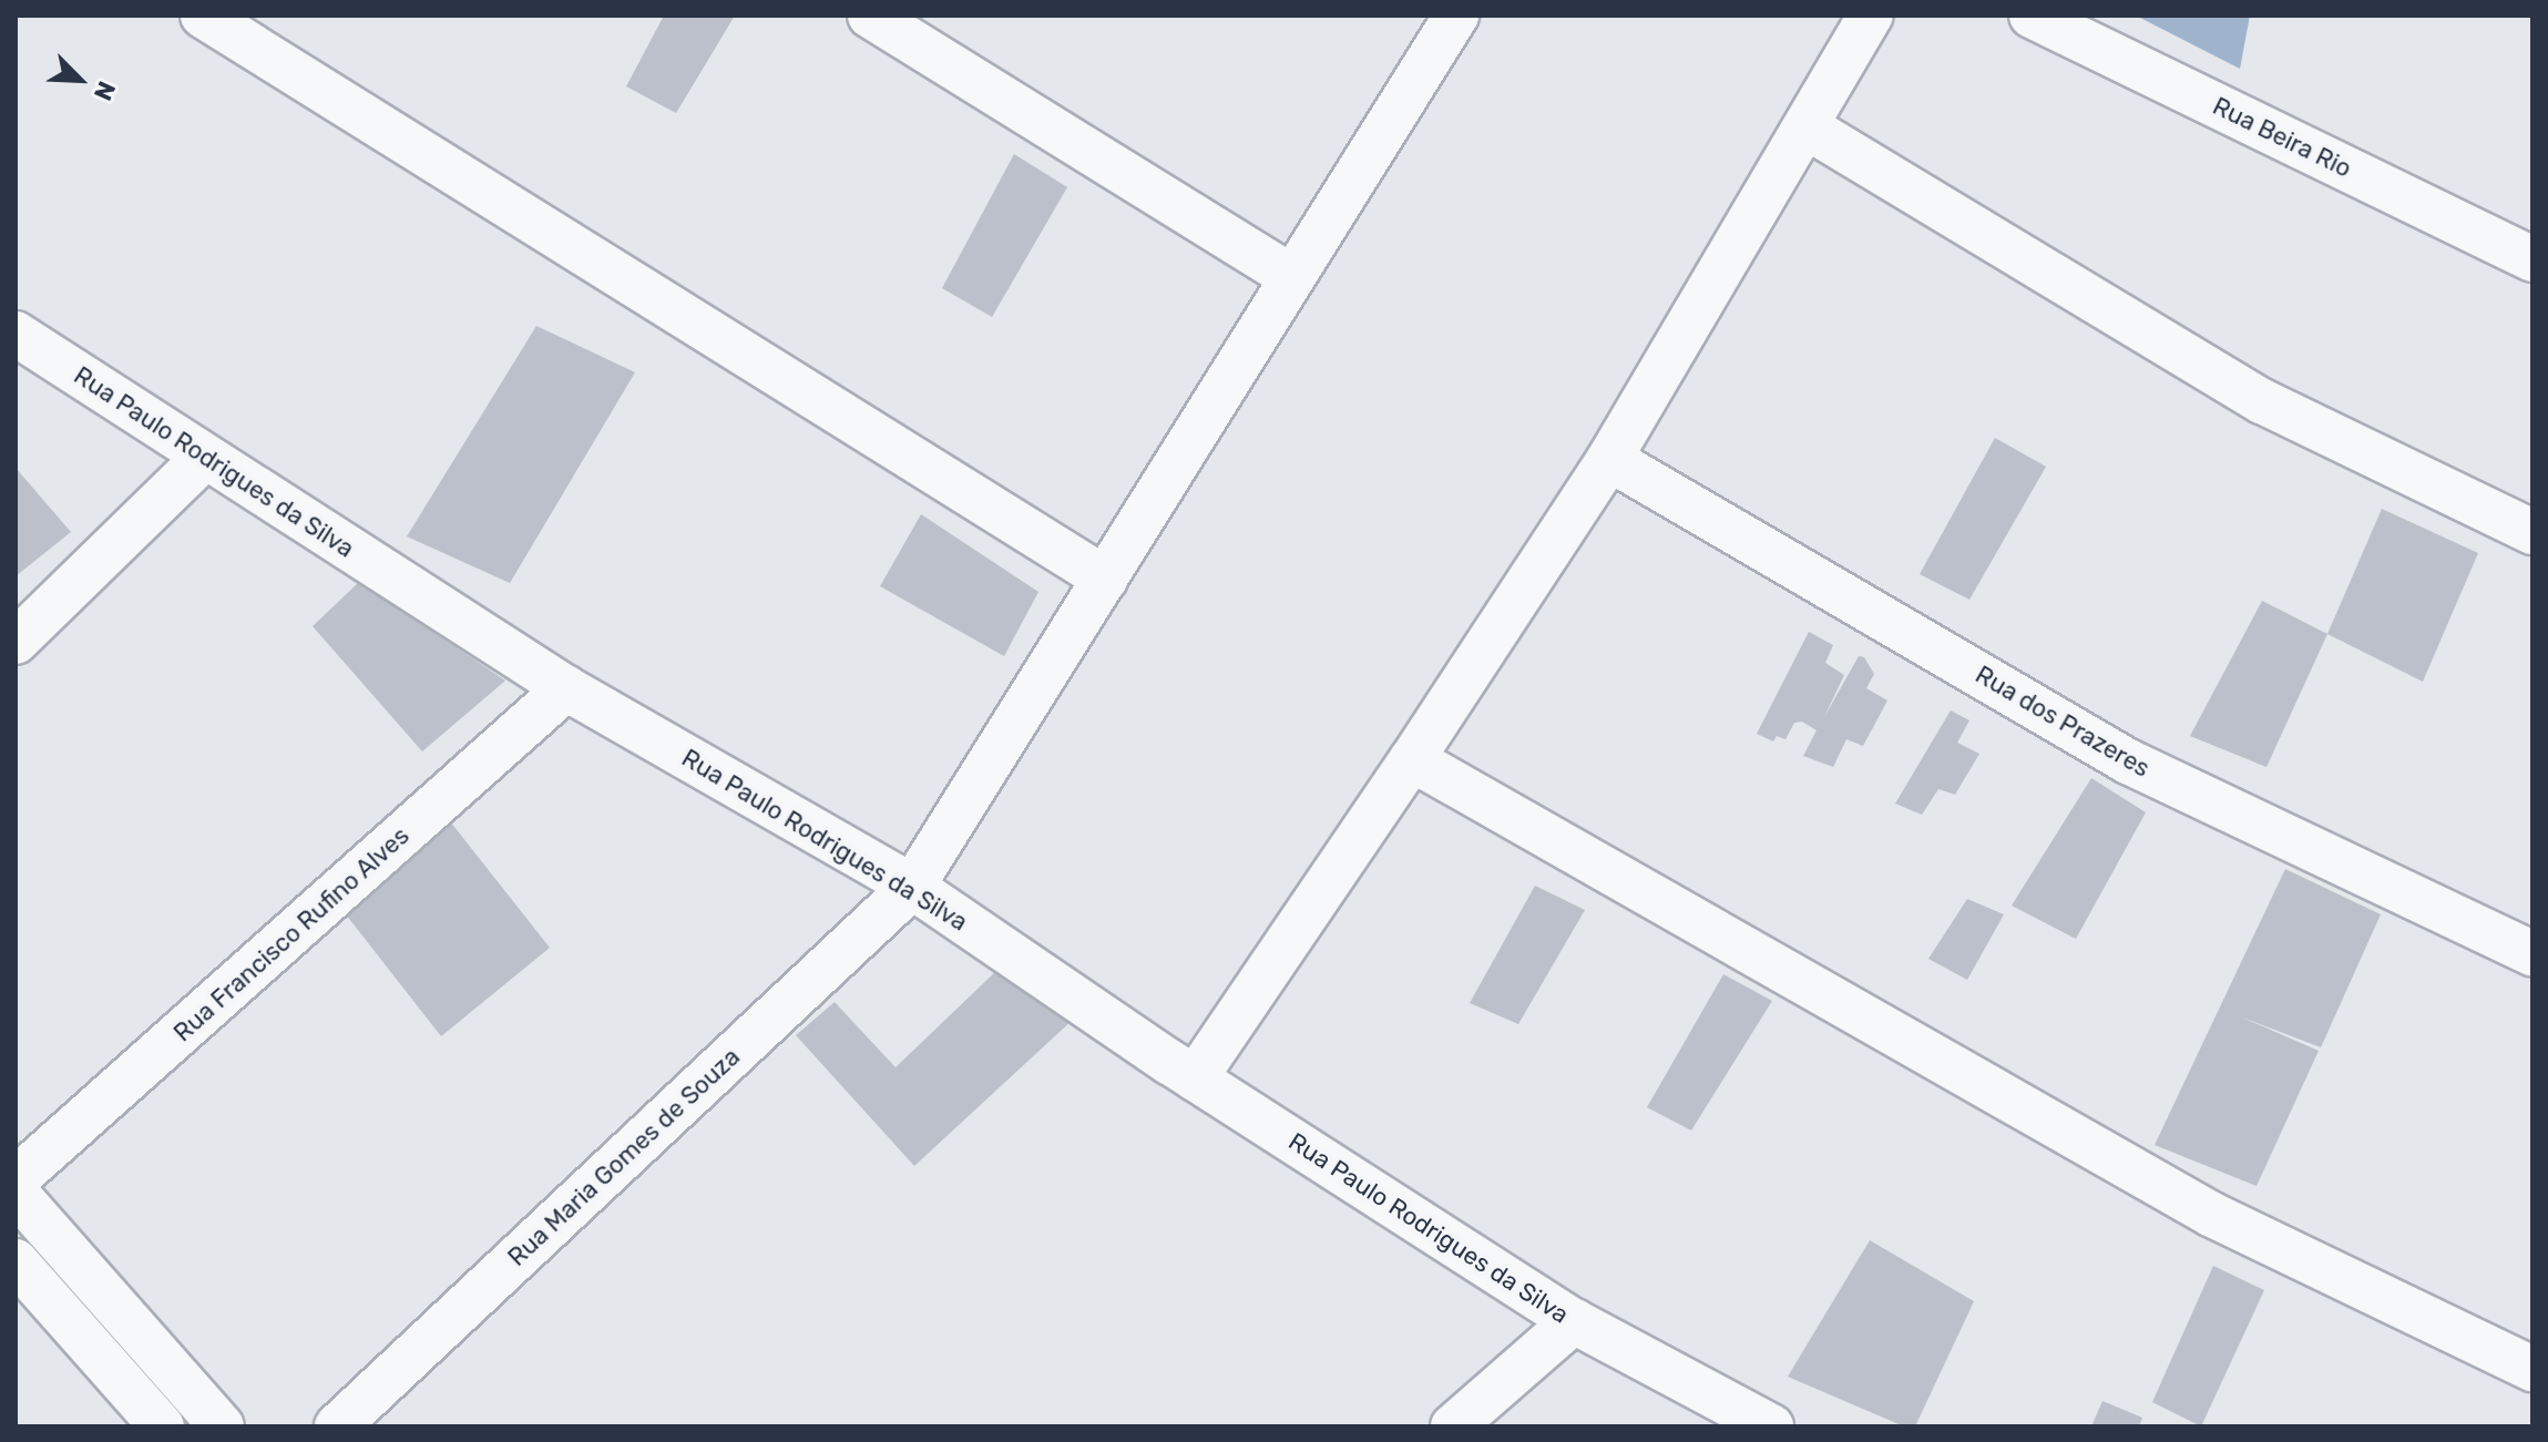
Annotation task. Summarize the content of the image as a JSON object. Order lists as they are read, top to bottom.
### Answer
{
  "streets": {
    "street": [
      "Rua Beira Rio",
      "Rua Paulo Rodrigues da Silva",
      "Rua dos Prazeres",
      "Rua Francisco Rufino Alves",
      "Rua Maria Gomes de Souza"
    ]
  },
  "crossings": [
    ["Rua Paulo Rodrigues da Silva", "Rua Francisco Rufino Alves"],
    ["Rua Paulo Rodrigues da Silva", "Rua Maria Gomes de Souza"]
  ],
  "north": "bottom right"
}
